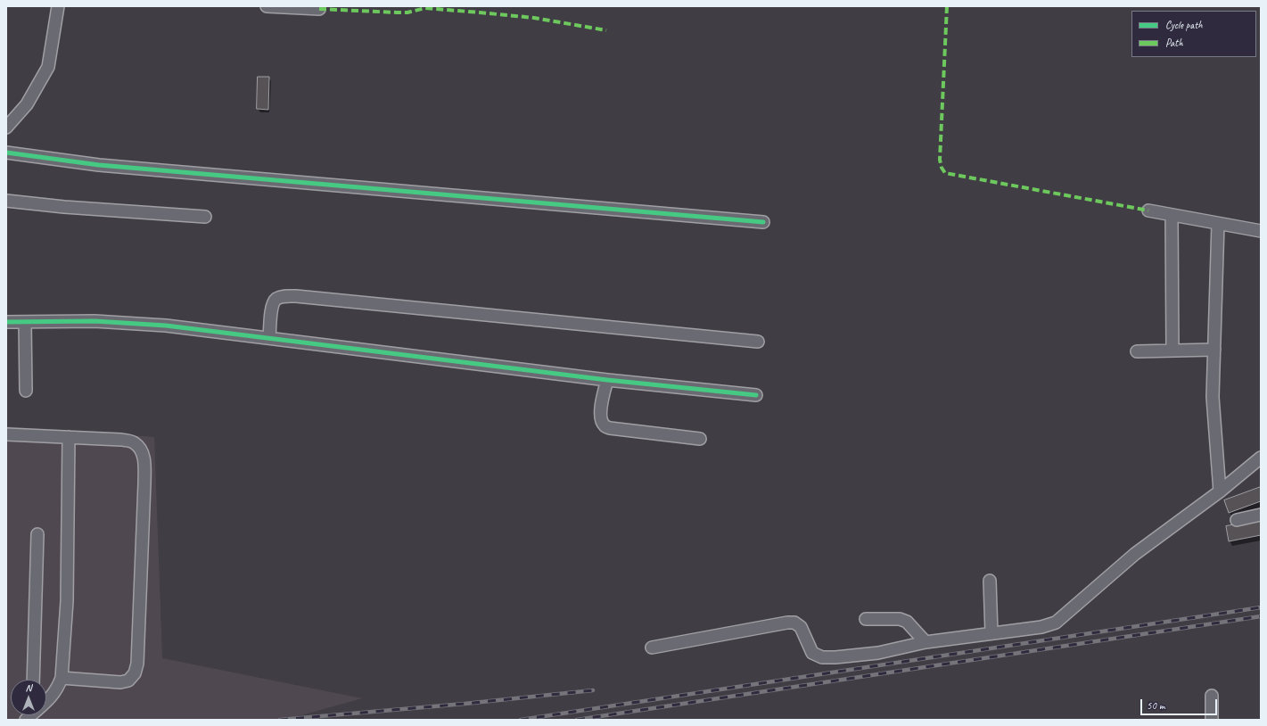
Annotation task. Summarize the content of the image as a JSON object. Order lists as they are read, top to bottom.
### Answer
{
  "legend": ["Cycle path", "Path"],
  "scale_bar": "50 m",
  "north": "top"
}
